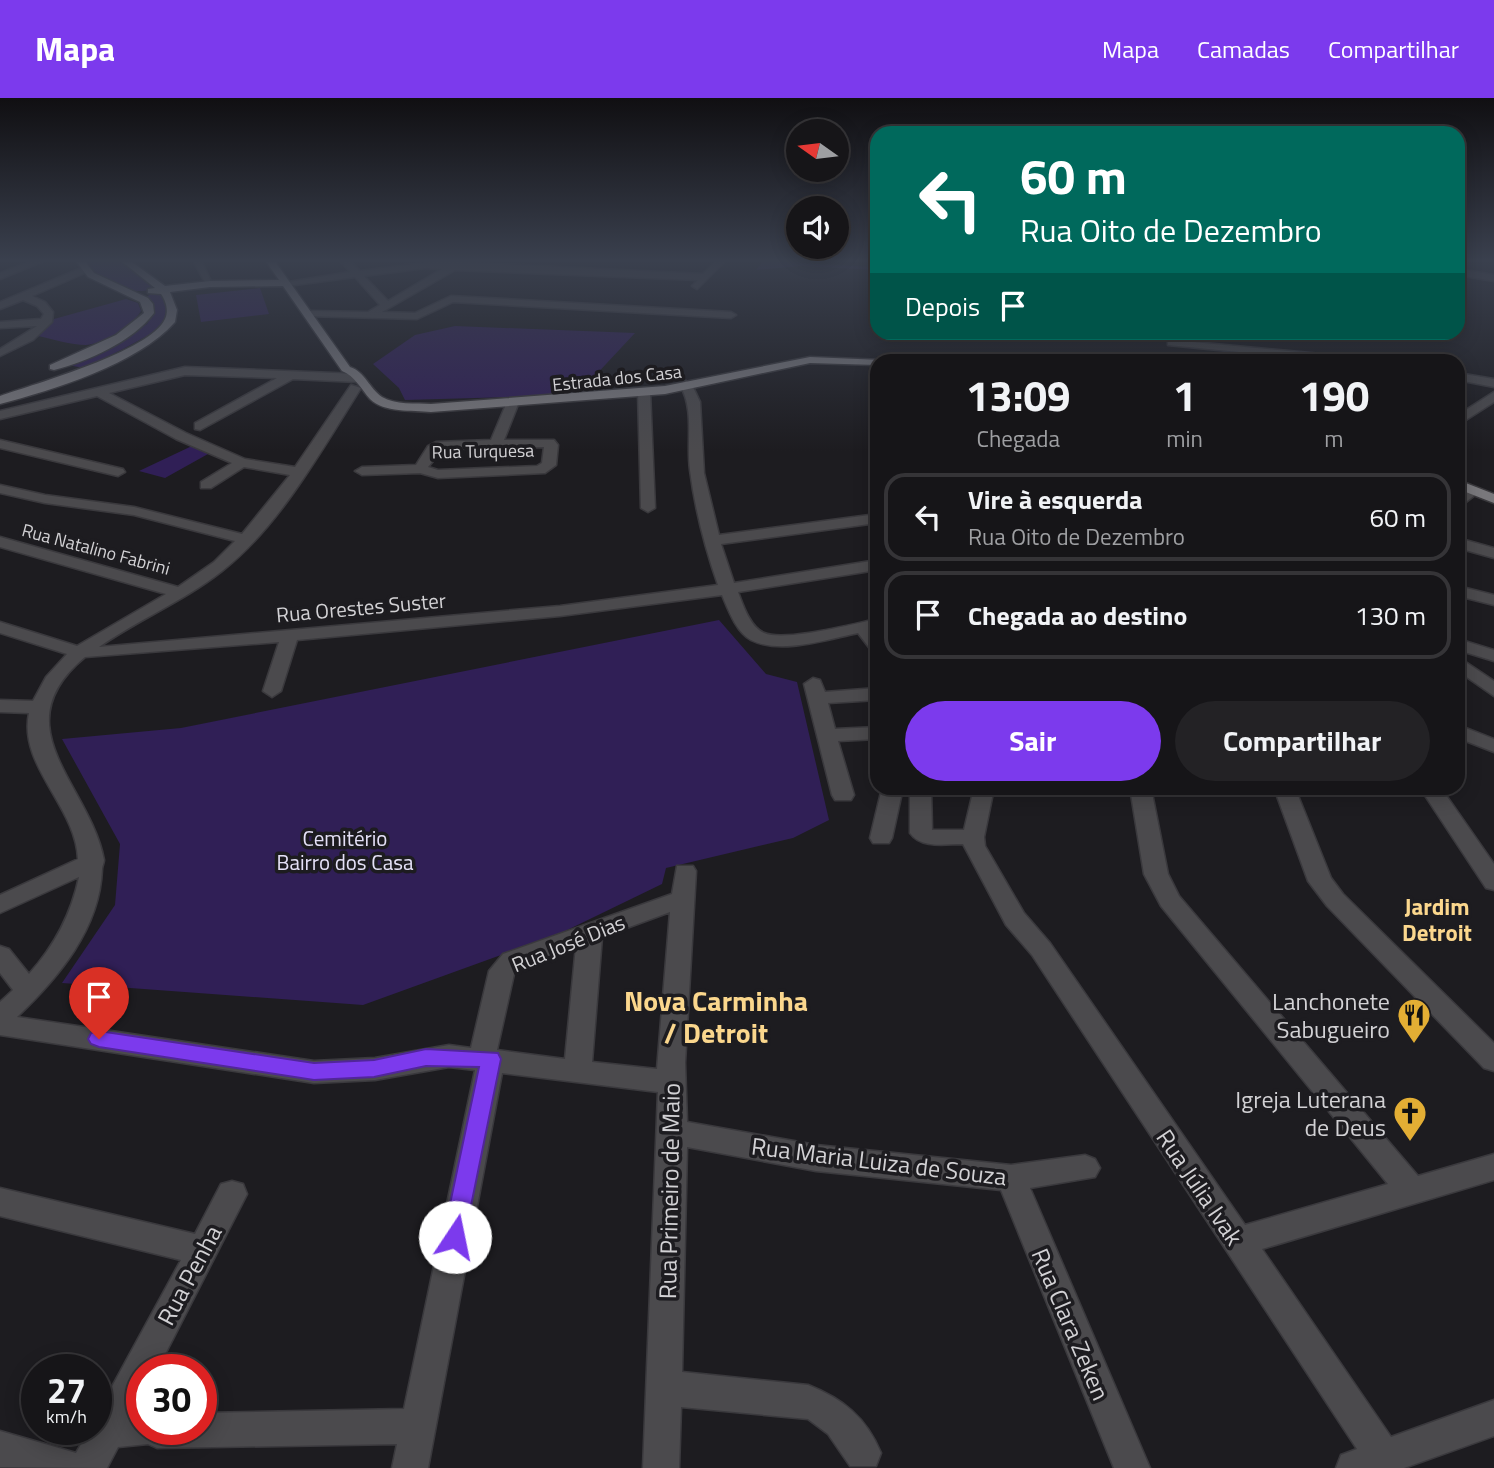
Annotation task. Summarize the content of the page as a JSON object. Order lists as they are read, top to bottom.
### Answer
{
  "streets": {
    "main road": ["Estrada dos Casa"],
    "street": [
      "Rua Turquesa",
      "Rua Natalino Fabrini",
      "Rua Orestes Suster",
      "Rua José Dias",
      "Rua Maria Luiza de Souza",
      "Rua Júlia Ivak",
      "Rua Primeiro de Maio",
      "Rua Penha",
      "Rua Clara Zeken"
    ]
  },
  "crossings": [
    ["Rua José Dias", "Rua Primeiro de Maio"],
    ["Rua Maria Luiza de Souza", "Rua Primeiro de Maio"],
    ["Rua Maria Luiza de Souza", "Rua Clara Zeken"]
  ],
  "districts": ["Jardim Detroit", "Nova Carminha / Detroit"],
  "parks": ["Cemitério Bairro dos Casa"],
  "places": {
    "restaurant": ["Lanchonete Sabugueiro"],
    "church": ["Igreja Luterana de Deus"]
  },
  "north": "left",
  "page": {
    "header": "Mapa",
    "nav": ["Mapa", "Camadas", "Compartilhar"],
    "turn": ["60 m", "Rua Oito de Dezembro"],
    "then": "Depois",
    "eta": [
      "13:09",
      "Chegada",
      "1",
      "min",
      "190",
      "m"
    ],
    "list": [
      {
        "name": "Vire à esquerda",
        "note": "Rua Oito de Dezembro",
        "value": "60 m"
      },
      {
        "name": "Chegada ao destino",
        "value": "130 m"
      }
    ],
    "buttons": ["Sair", "Compartilhar"],
    "speed": "27 km/h",
    "limit": "30"
  }
}
